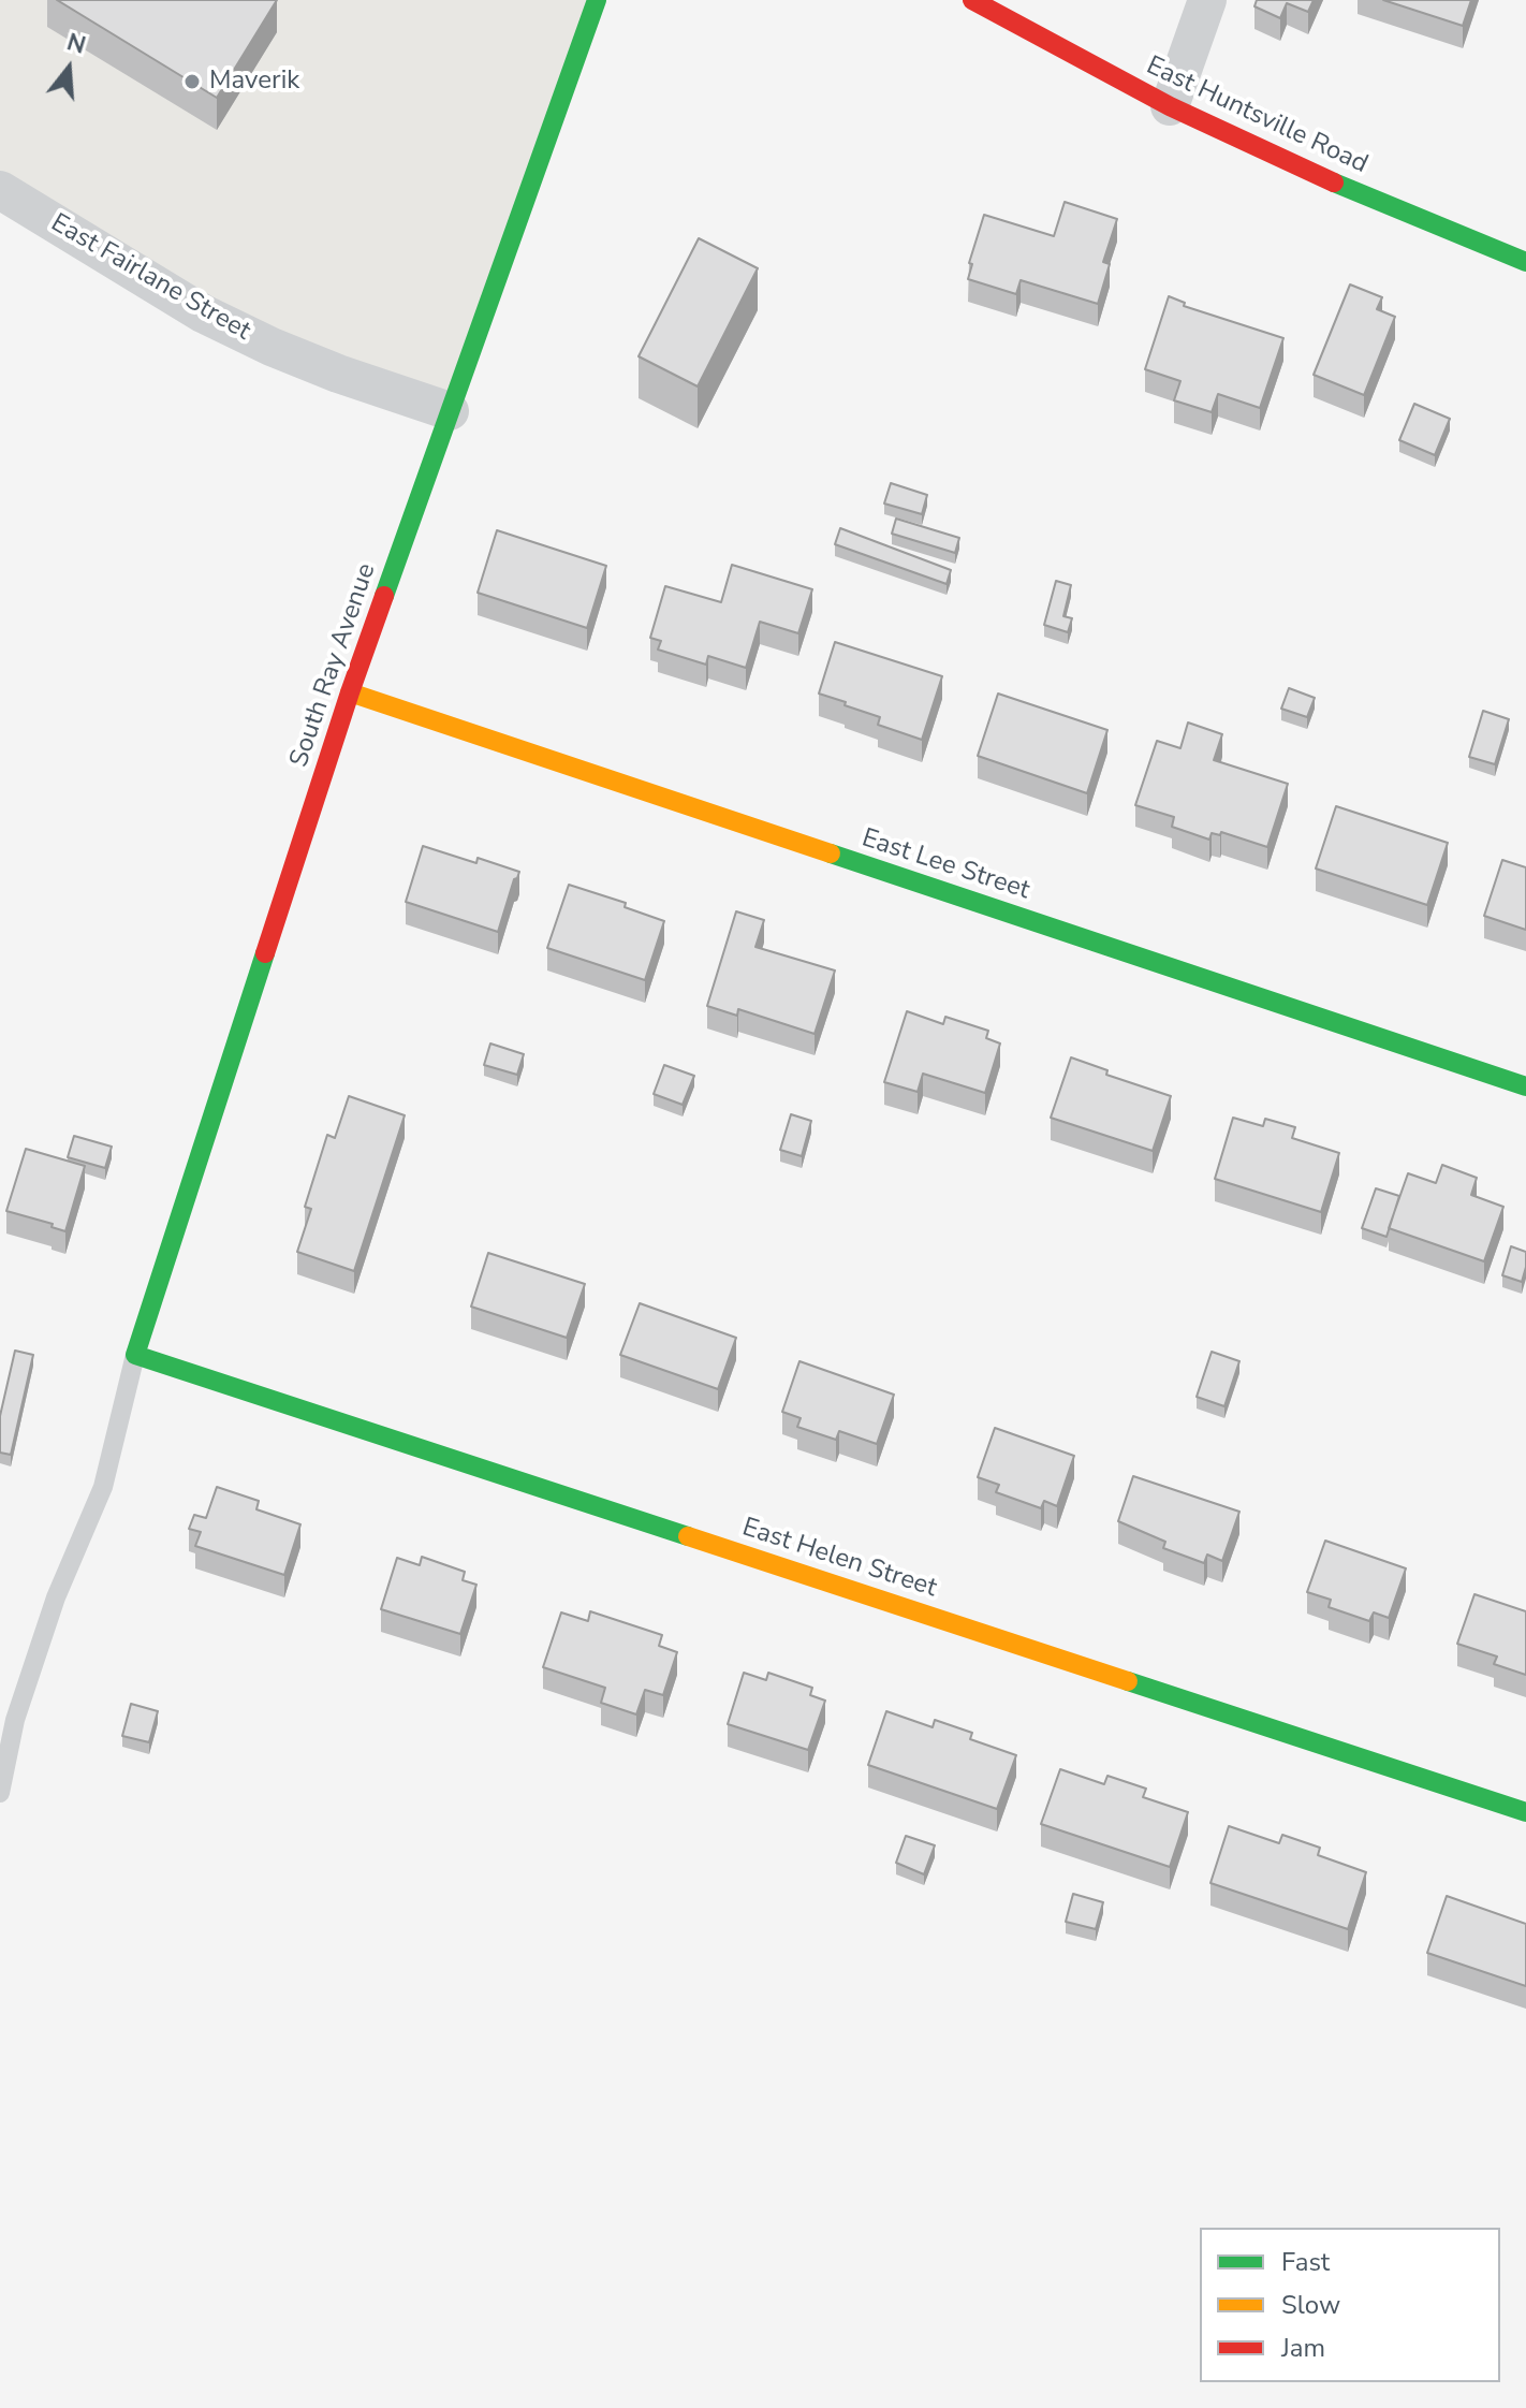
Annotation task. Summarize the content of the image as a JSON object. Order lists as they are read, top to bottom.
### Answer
{
  "streets": {
    "street": [
      "East Huntsville Road",
      "East Fairlane Street",
      "South Ray Avenue",
      "East Lee Street",
      "East Helen Street"
    ]
  },
  "crossings": [
    ["East Fairlane Street", "South Ray Avenue"],
    ["South Ray Avenue", "East Lee Street"],
    ["South Ray Avenue", "East Helen Street"]
  ],
  "places": ["Maverik"],
  "legend": ["Fast", "Slow", "Jam"],
  "north": "top"
}
